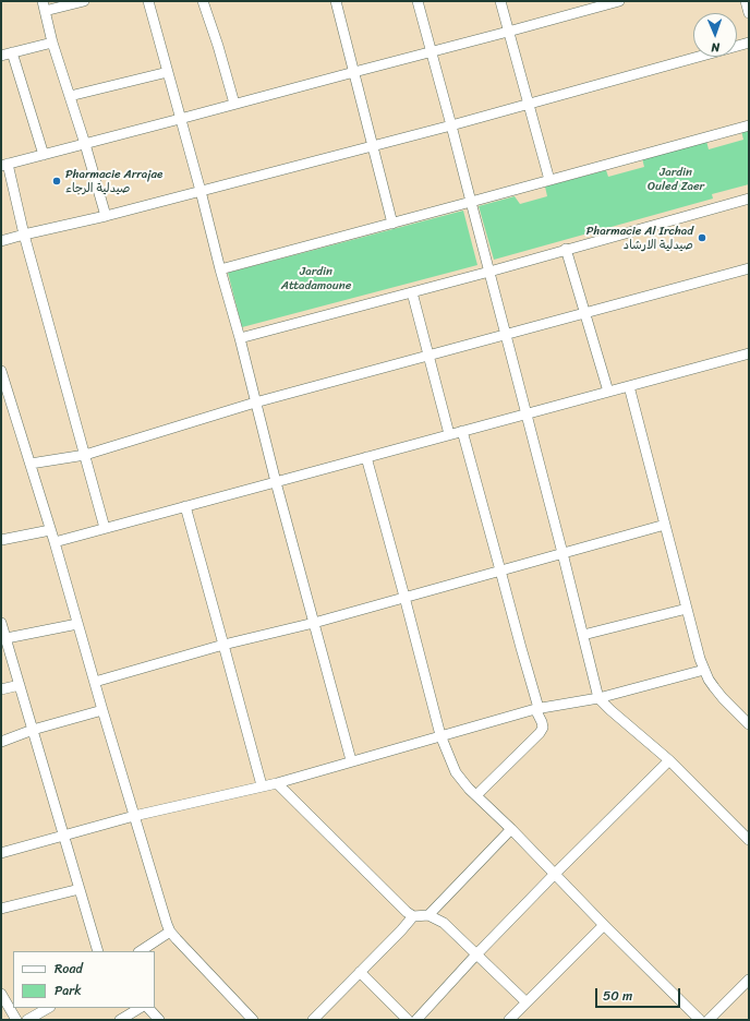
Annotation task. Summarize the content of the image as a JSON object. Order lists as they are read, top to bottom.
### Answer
{
  "parks": ["Jardin Ouled Zaer", "Jardin Attadamoune"],
  "places": ["Pharmacie Arrajae صيدلية الرجاء", "Pharmacie Al Irchad صيدلية الارشاد"],
  "legend": ["Road", "Park"],
  "scale_bar": "50 m",
  "north": "bottom"
}
